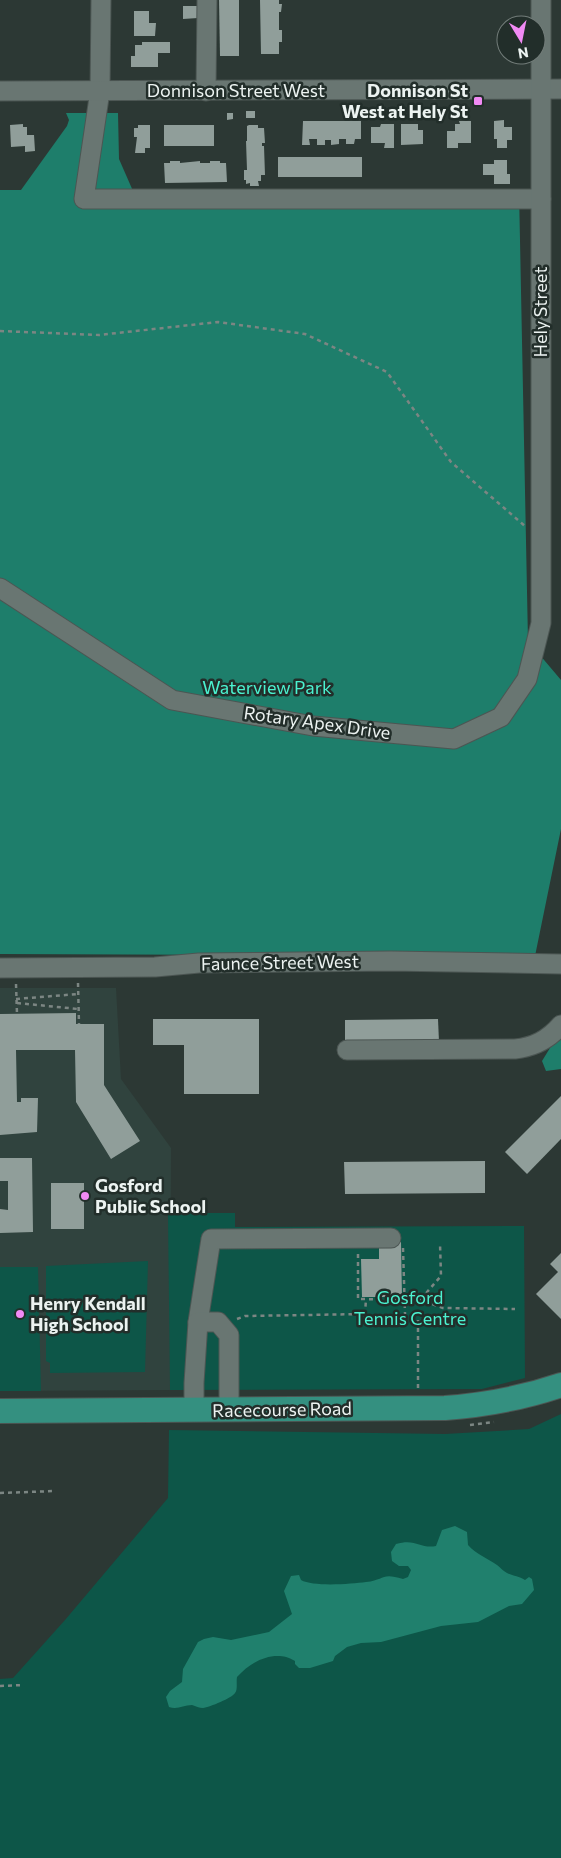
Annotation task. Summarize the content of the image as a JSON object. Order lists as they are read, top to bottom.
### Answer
{
  "streets": {
    "main road": ["Racecourse Road"],
    "street": [
      "Donnison Street West",
      "Hely Street",
      "Rotary Apex Drive",
      "Faunce Street West"
    ]
  },
  "crossings": [
    ["Donnison Street West", "Hely Street"],
    ["Hely Street", "Rotary Apex Drive"]
  ],
  "parks": ["Waterview Park", "Gosford Tennis Centre"],
  "places": {
    "transit": ["Donnison St West at Hely St"],
    "other": ["Gosford Public School", "Henry Kendall High School"]
  },
  "north": "bottom"
}
